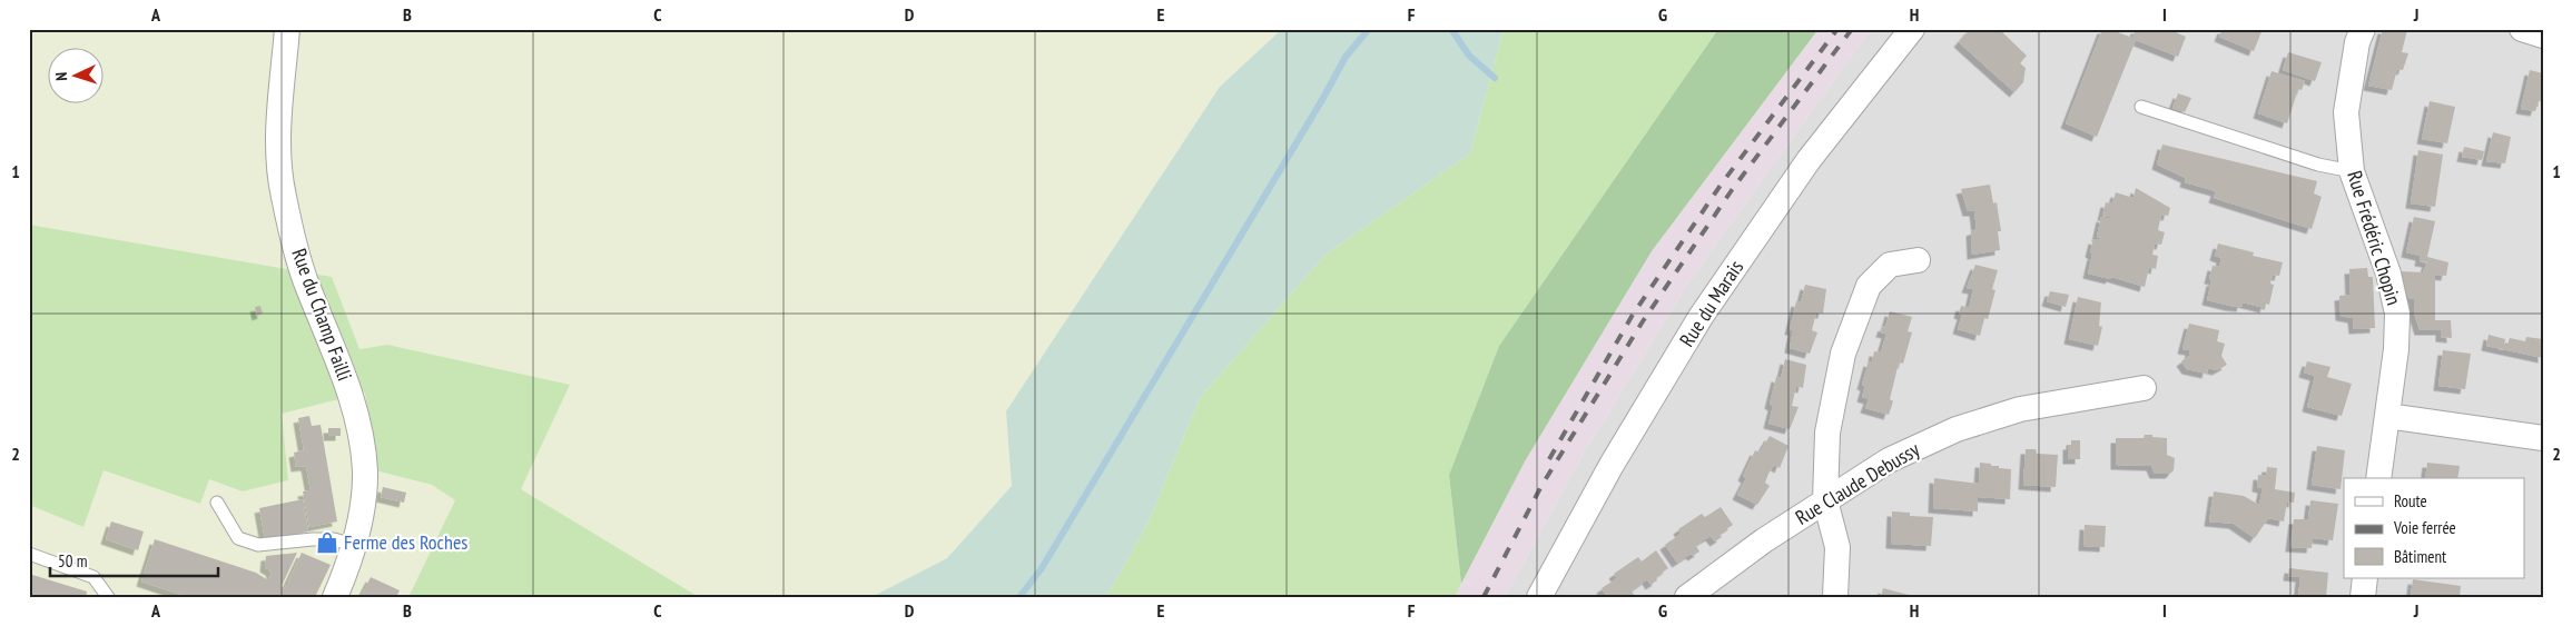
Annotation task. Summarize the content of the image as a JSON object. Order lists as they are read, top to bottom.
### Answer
{
  "streets": {
    "street": [
      "Rue Frédéric Chopin",
      "Rue du Marais",
      "Rue du Champ Failli",
      "Rue Claude Debussy"
    ]
  },
  "places": {
    "shop": ["Ferme des Roches"]
  },
  "legend": ["Route", "Voie ferrée", "Bâtiment"],
  "scale_bar": "50 m",
  "north": "left",
  "grid": {
    "columns": [
      "A",
      "B",
      "C",
      "D",
      "E",
      "F",
      "G",
      "H",
      "I",
      "J"
    ],
    "rows": ["1", "2"]
  }
}
